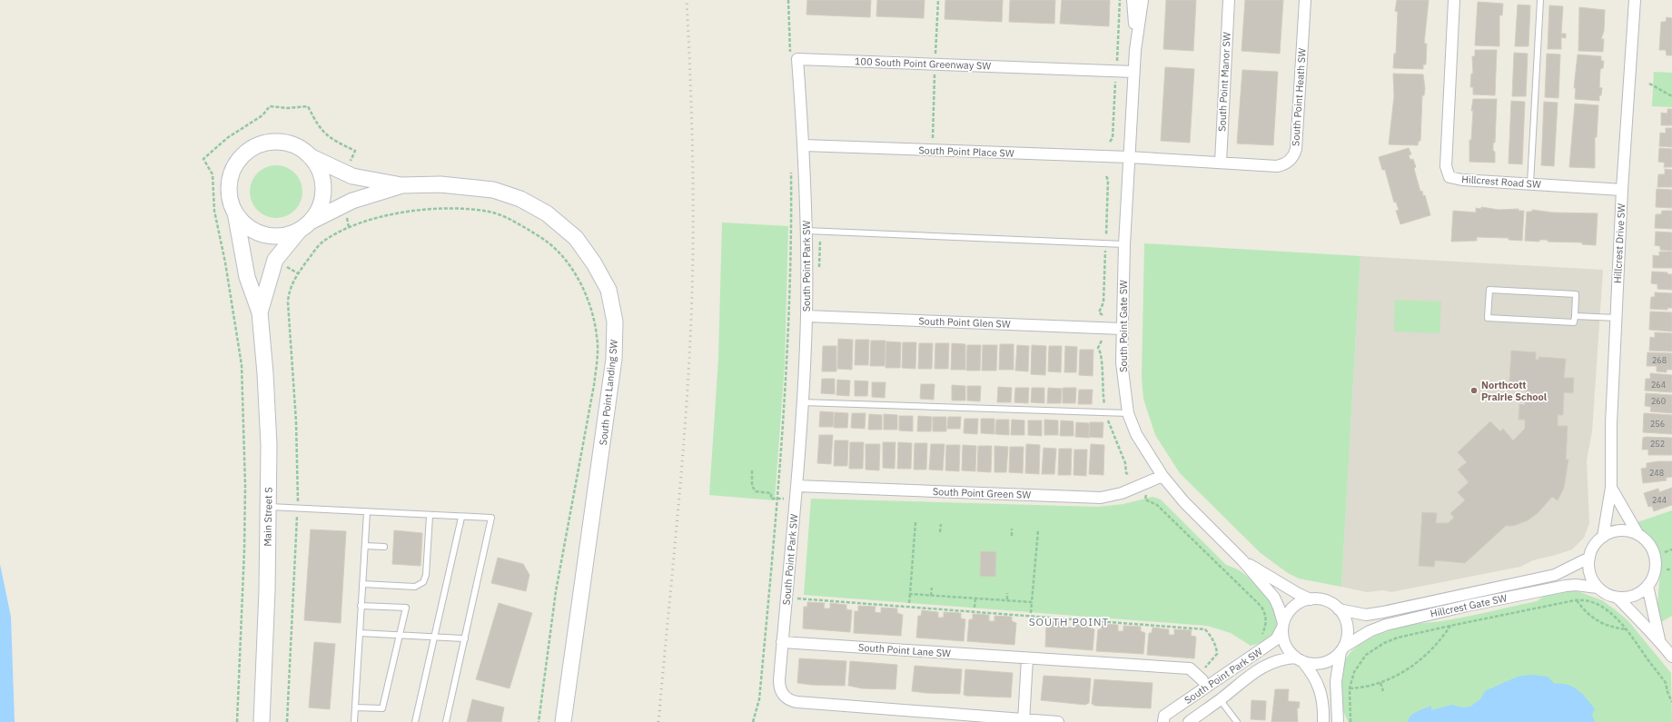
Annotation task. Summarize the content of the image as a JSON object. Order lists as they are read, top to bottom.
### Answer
{
  "streets": {
    "main road": ["South Point Landing SW", "Main Street S"],
    "street": [
      "100 South Point Greenway SW",
      "South Point Manor SW",
      "South Point Heath SW",
      "South Point Place SW",
      "Hillcrest Road SW",
      "Hillcrest Drive SW",
      "South Point Park SW",
      "South Point Glen SW",
      "South Point Gate SW",
      "South Point Green SW",
      "Hillcrest Gate SW",
      "South Point Lane SW"
    ]
  },
  "crossings": [
    ["100 South Point Greenway SW", "South Point Place SW"],
    ["100 South Point Greenway SW", "South Point Park SW"],
    ["100 South Point Greenway SW", "South Point Gate SW"],
    ["South Point Manor SW", "South Point Heath SW"],
    ["South Point Heath SW", "South Point Place SW"],
    ["South Point Heath SW", "South Point Gate SW"],
    ["South Point Place SW", "South Point Park SW"],
    ["South Point Place SW", "South Point Gate SW"],
    ["Hillcrest Road SW", "Hillcrest Drive SW"],
    ["Hillcrest Drive SW", "Hillcrest Gate SW"],
    ["South Point Park SW", "South Point Glen SW"],
    ["South Point Park SW", "South Point Gate SW"],
    ["South Point Park SW", "South Point Green SW"],
    ["South Point Park SW", "Hillcrest Gate SW"],
    ["South Point Park SW", "South Point Lane SW"],
    ["South Point Glen SW", "South Point Gate SW"],
    ["South Point Gate SW", "South Point Green SW"],
    ["South Point Gate SW", "Hillcrest Gate SW"],
    ["South Point Landing SW", "Main Street S"]
  ],
  "districts": ["SOUTH POINT"],
  "places": ["Northcott Prairie School"],
  "house_numbers": [
    "268",
    "264",
    "260",
    "256",
    "252",
    "248",
    "244"
  ]
}
